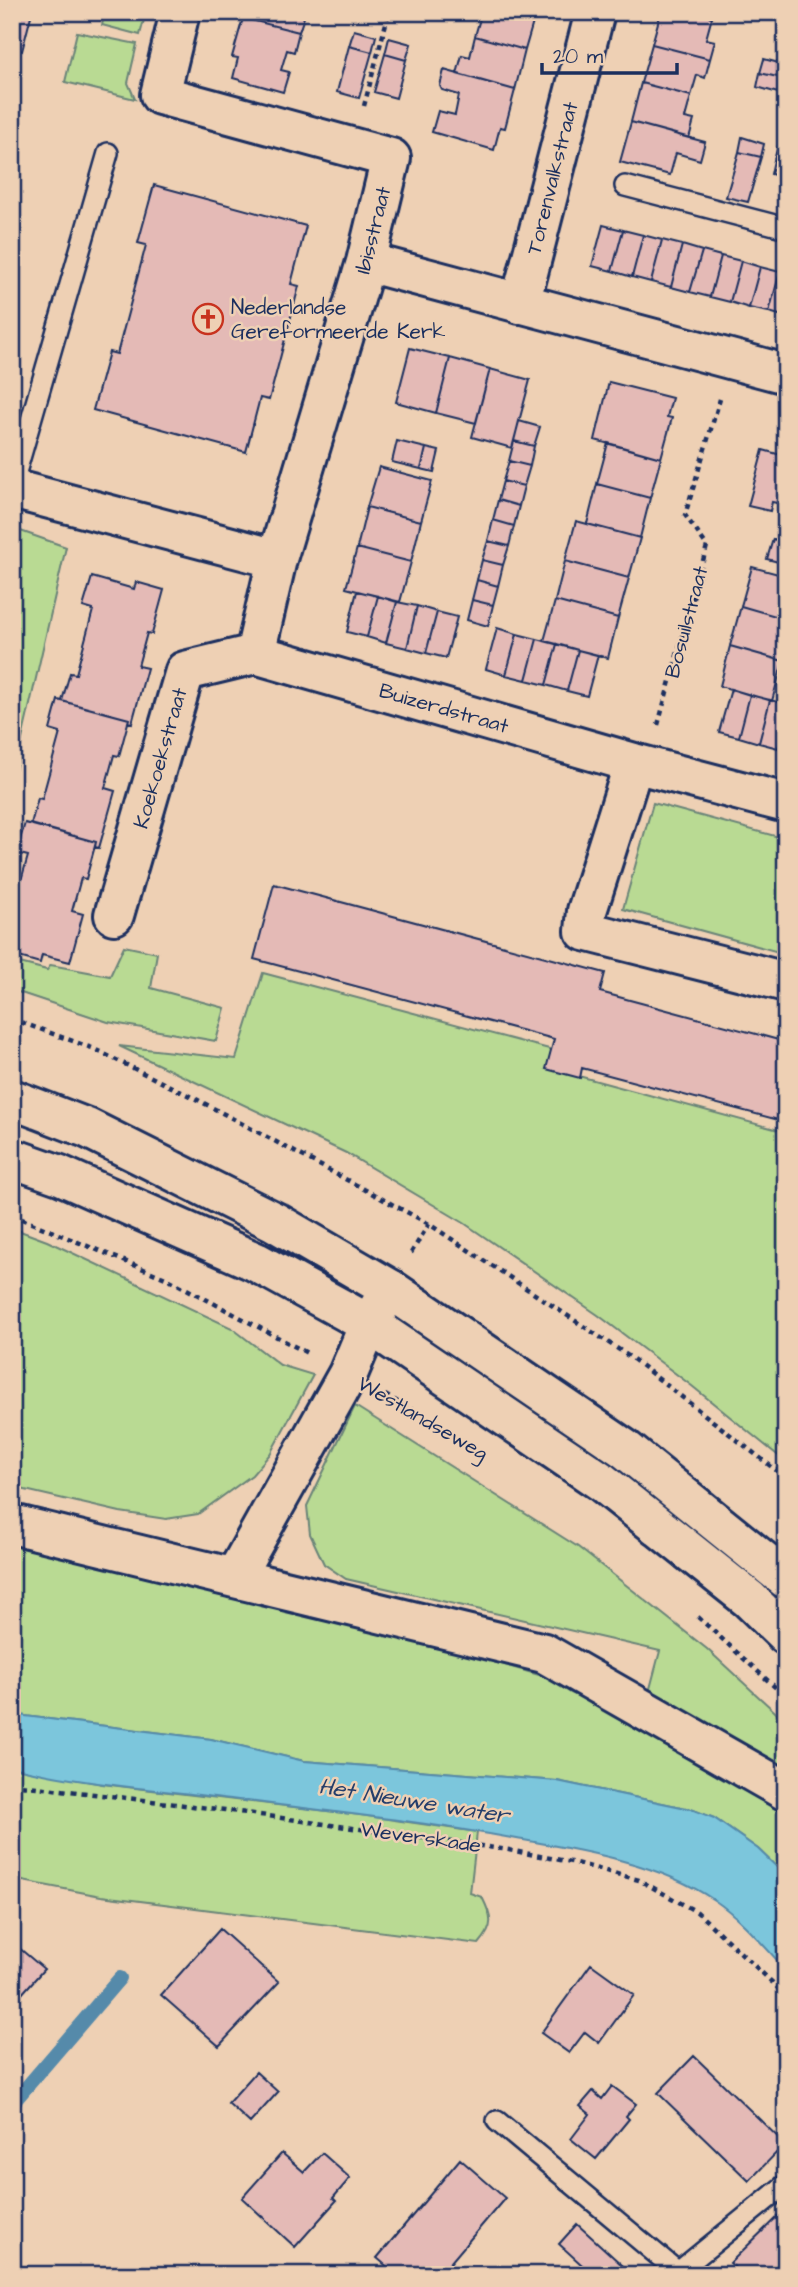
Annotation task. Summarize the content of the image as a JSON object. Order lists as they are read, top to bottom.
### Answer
{
  "streets": {
    "street": [
      "Torenvalkstraat",
      "Ibisstraat",
      "Buizerdstraat",
      "Koekoekstraat",
      "Westlandseweg"
    ],
    "path": ["Bosuilstraat", "Weverskade"]
  },
  "crossings": [
    ["Ibisstraat", "Buizerdstraat"],
    ["Ibisstraat", "Koekoekstraat"],
    ["Bosuilstraat", "Buizerdstraat"],
    ["Buizerdstraat", "Koekoekstraat"]
  ],
  "water": ["Het Nieuwe water"],
  "places": {
    "church": ["Nederlandse Gereformeerde Kerk"]
  },
  "scale_bar": "20 m"
}
